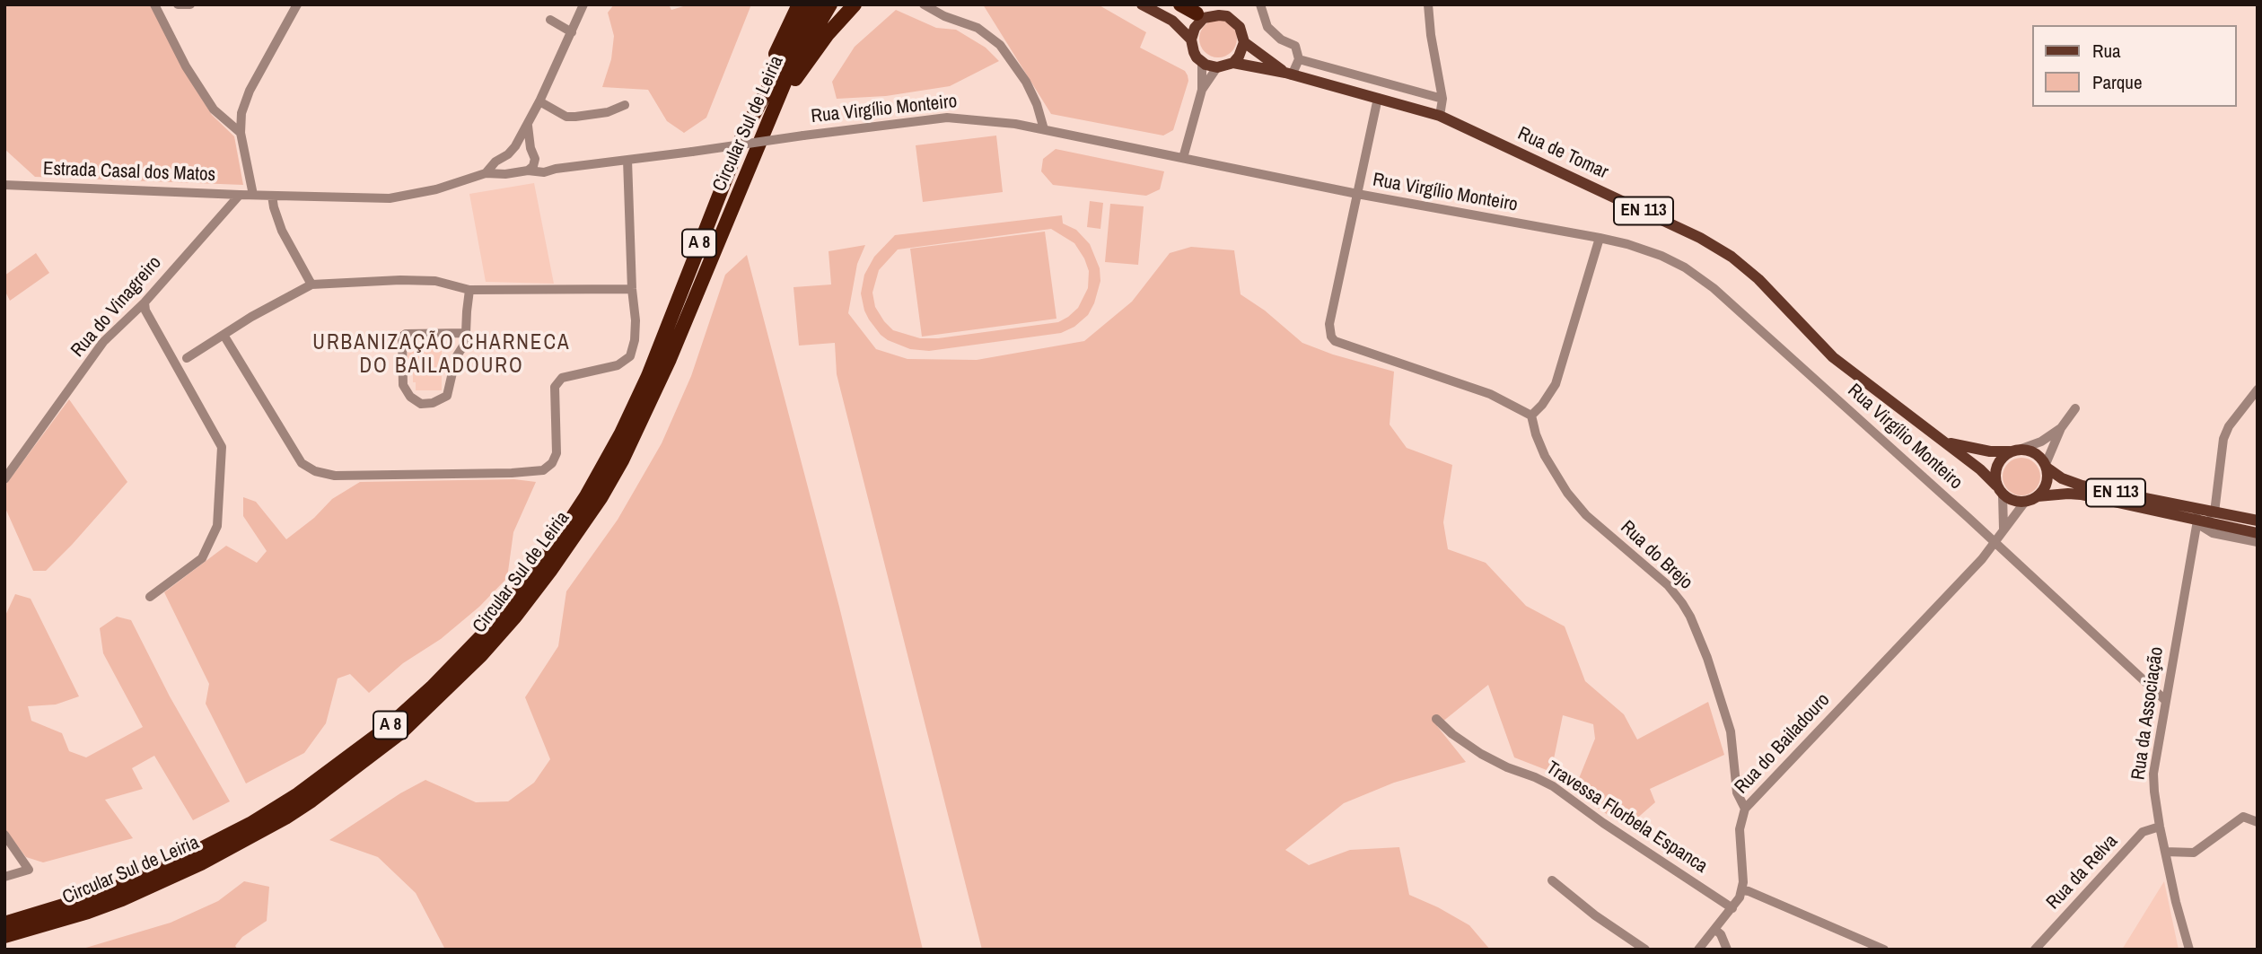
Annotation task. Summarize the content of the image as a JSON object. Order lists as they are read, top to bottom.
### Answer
{
  "streets": {
    "highway": ["Circular Sul de Leiria", "A 8"],
    "main road": ["Rua de Tomar", "EN 113"],
    "street": [
      "Rua Virgílio Monteiro",
      "Estrada Casal dos Matos",
      "Rua do Vinagreiro",
      "Rua do Brejo",
      "Rua da Associação",
      "Rua do Bailadouro",
      "Travessa Florbela Espanca",
      "Rua da Relva"
    ]
  },
  "crossings": [
    ["Rua Virgílio Monteiro", "Estrada Casal dos Matos"],
    ["Rua Virgílio Monteiro", "Rua da Associação"],
    ["Rua Virgílio Monteiro", "Rua do Bailadouro"],
    ["Rua de Tomar", "EN 113"],
    ["Rua de Tomar", "Rua do Bailadouro"],
    ["Estrada Casal dos Matos", "Rua do Vinagreiro"],
    ["EN 113", "Rua da Associação"],
    ["EN 113", "Rua do Bailadouro"],
    ["Rua do Brejo", "Rua do Bailadouro"],
    ["Rua da Associação", "Rua da Relva"]
  ],
  "districts": ["URBANIZAÇÃO CHARNECA DO BAILADOURO"],
  "legend": ["Rua", "Parque"]
}
